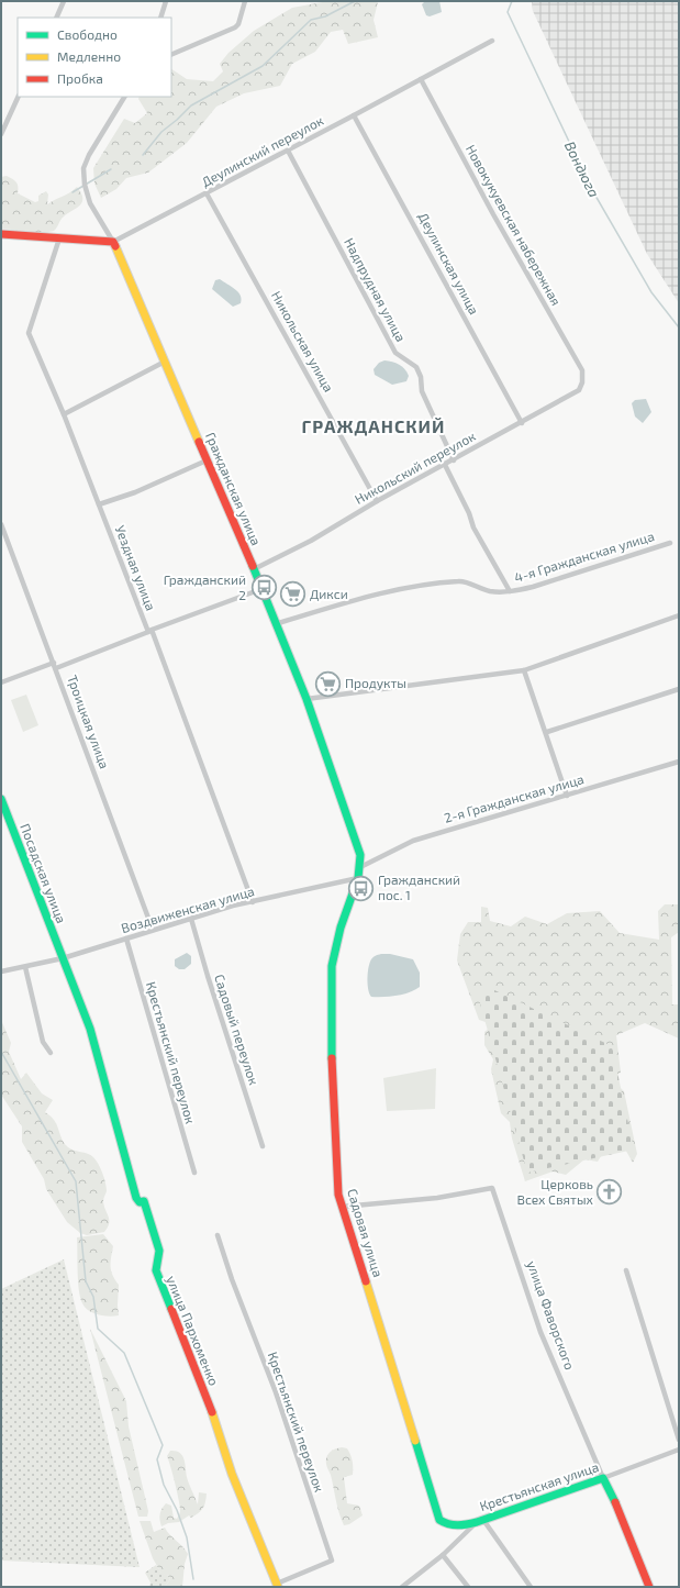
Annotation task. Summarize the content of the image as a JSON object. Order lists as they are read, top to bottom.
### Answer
{
  "streets": {
    "street": [
      "Деулинский переулок",
      "Новокукуевская набережная",
      "Деулинская улица",
      "Надпрудная улица",
      "Никольская улица",
      "Никольский переулок",
      "Гражданская улица",
      "4-я Гражданская улица",
      "Уездная улица",
      "Троицкая улица",
      "2-я Гражданская улица",
      "Посадская улица",
      "Воздвиженская улица",
      "Садовый переулок",
      "Крестьянский переулок",
      "Садовая улица",
      "улица Фаворского",
      "улица Пархоменко",
      "Крестьянская улица"
    ]
  },
  "crossings": [
    ["Деулинский переулок", "Новокукуевская набережная"],
    ["Деулинский переулок", "Деулинская улица"],
    ["Деулинский переулок", "Надпрудная улица"],
    ["Деулинский переулок", "Никольская улица"],
    ["Деулинский переулок", "Гражданская улица"],
    ["Новокукуевская набережная", "Никольский переулок"],
    ["Деулинская улица", "Никольский переулок"],
    ["Надпрудная улица", "Никольский переулок"],
    ["Никольская улица", "Никольский переулок"],
    ["Никольский переулок", "Гражданская улица"],
    ["Гражданская улица", "4-я Гражданская улица"],
    ["Гражданская улица", "Садовая улица"],
    ["Уездная улица", "Воздвиженская улица"],
    ["Троицкая улица", "Воздвиженская улица"],
    ["2-я Гражданская улица", "Садовая улица"],
    ["Посадская улица", "Воздвиженская улица"],
    ["Посадская улица", "улица Пархоменко"],
    ["Воздвиженская улица", "Садовый переулок"],
    ["Воздвиженская улица", "Крестьянский переулок"],
    ["Воздвиженская улица", "Садовая улица"],
    ["Воздвиженская улица", "улица Пархоменко"],
    ["Крестьянский переулок", "улица Пархоменко"],
    ["Садовая улица", "улица Фаворского"],
    ["Садовая улица", "Крестьянская улица"],
    ["улица Фаворского", "Крестьянская улица"]
  ],
  "districts": ["ГРАЖДАНСКИЙ"],
  "water": ["Вондюга"],
  "places": {
    "bus stop": ["Гражданский 2", "Гражданский пос. 1"],
    "supermarket": ["Дикси", "Продукты"],
    "church": ["Церковь Всех Святых"]
  },
  "legend": ["Свободно", "Медленно", "Пробка"]
}
